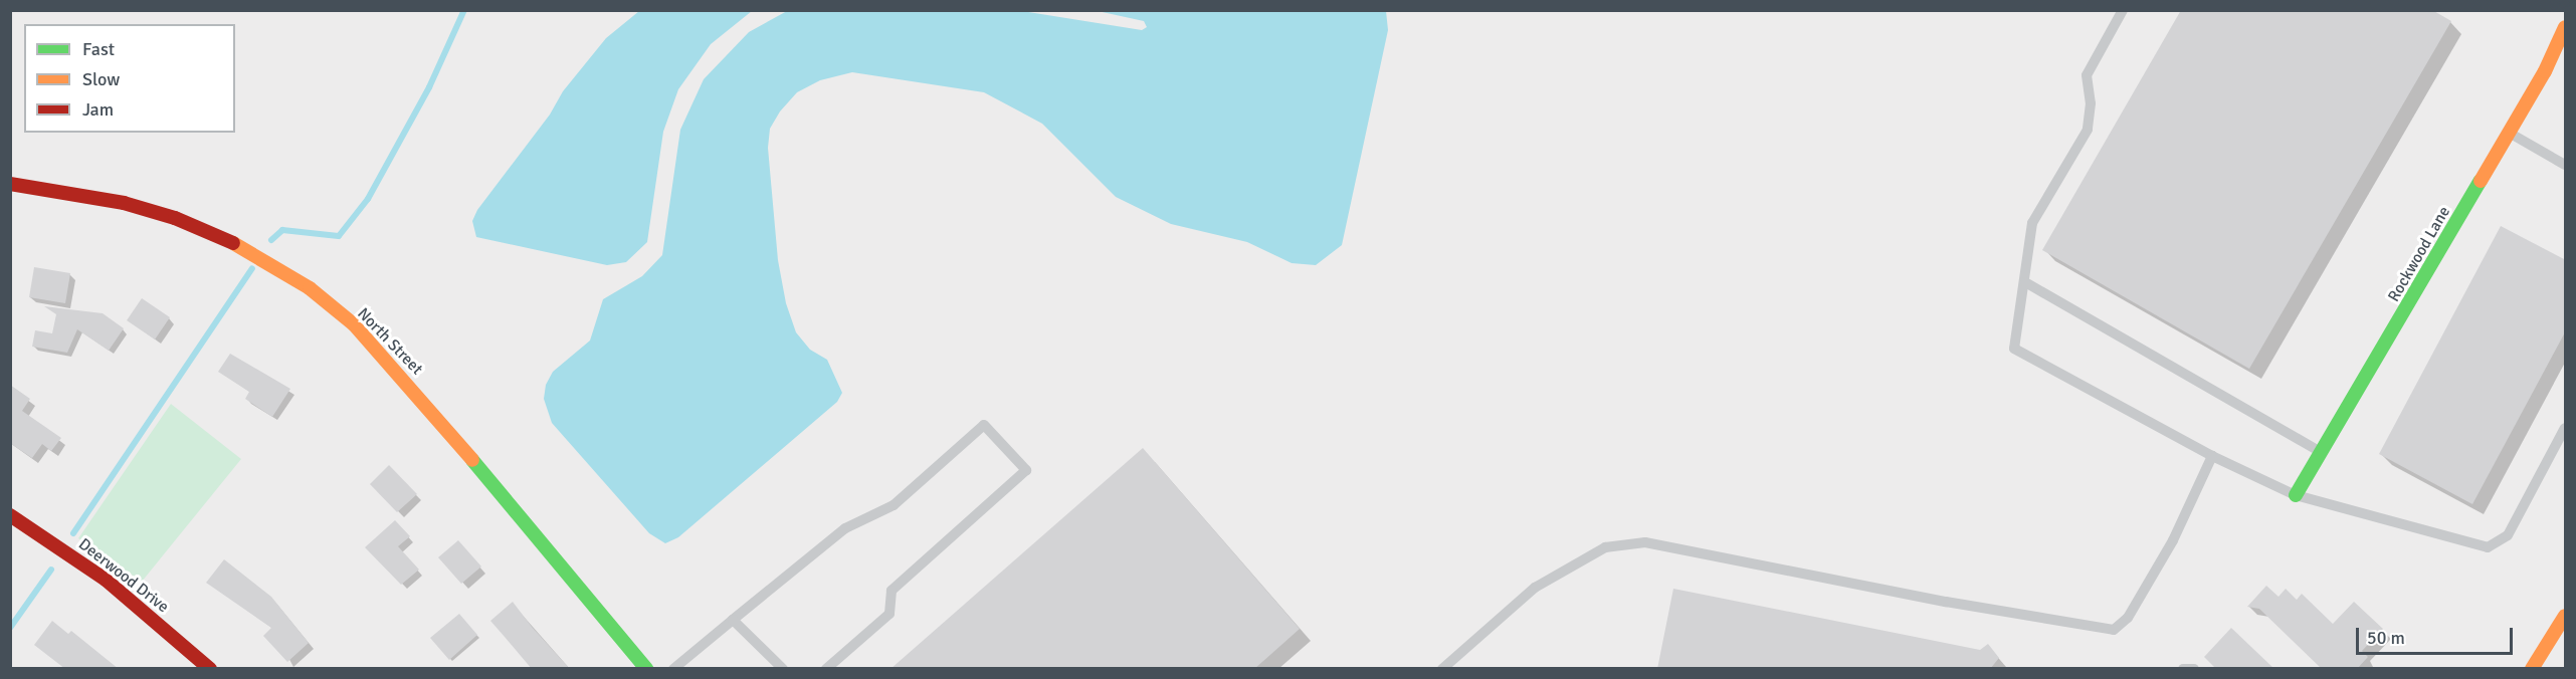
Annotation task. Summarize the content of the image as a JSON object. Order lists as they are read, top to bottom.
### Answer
{
  "streets": {
    "street": ["Rockwood Lane", "North Street", "Deerwood Drive"]
  },
  "legend": ["Fast", "Slow", "Jam"],
  "scale_bar": "50 m"
}
